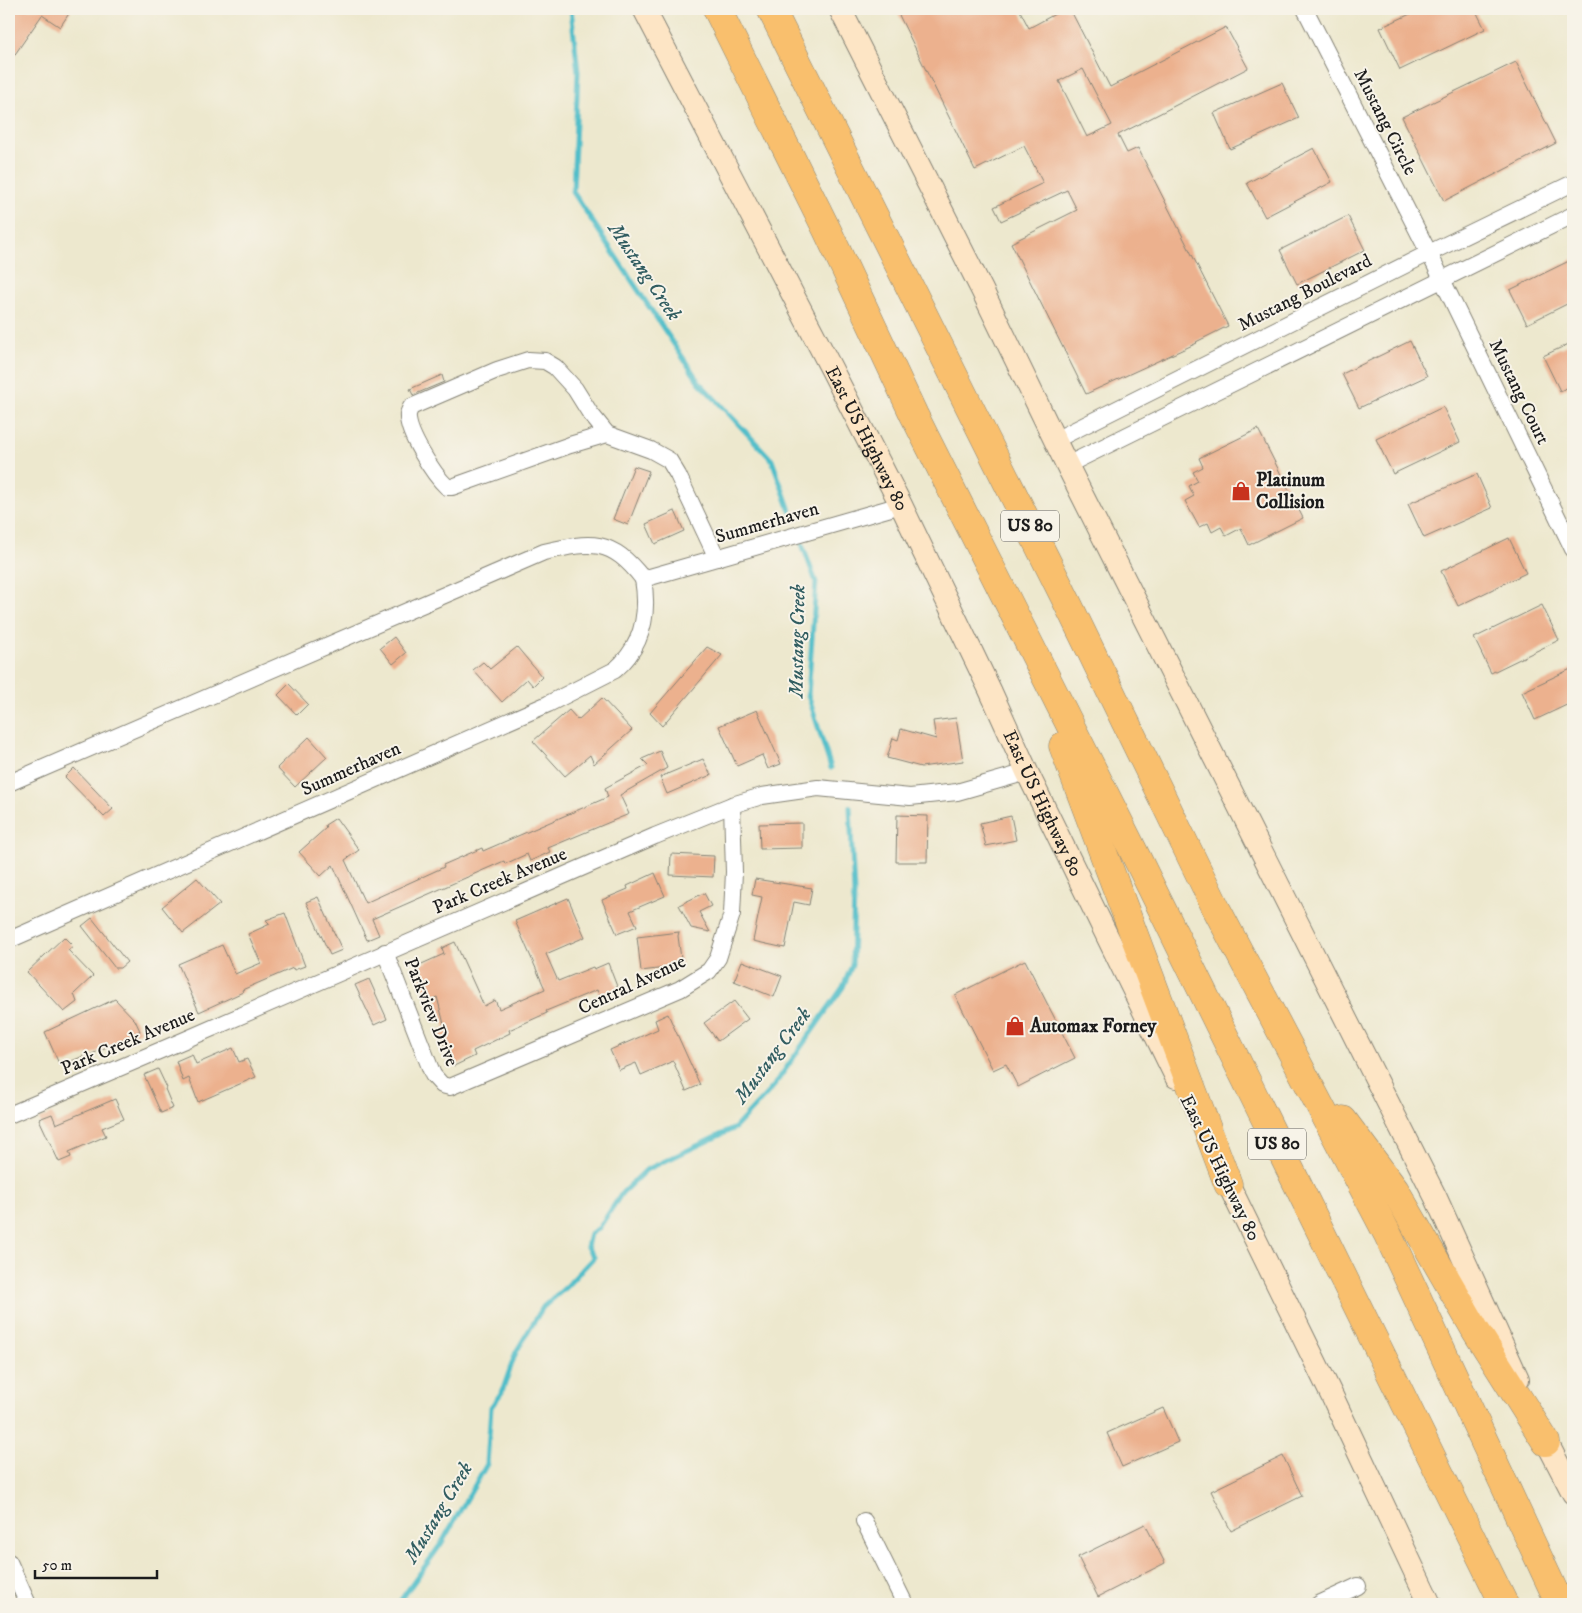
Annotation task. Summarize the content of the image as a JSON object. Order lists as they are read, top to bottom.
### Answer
{
  "streets": {
    "highway": ["US 80"],
    "main road": ["East US Highway 80"],
    "street": [
      "Mustang Circle",
      "Mustang Boulevard",
      "Mustang Court",
      "Summerhaven",
      "Park Creek Avenue",
      "Central Avenue",
      "Parkview Drive"
    ]
  },
  "crossings": [
    ["Mustang Circle", "Mustang Boulevard"],
    ["Mustang Circle", "Mustang Court"],
    ["Mustang Boulevard", "Mustang Court"],
    ["East US Highway 80", "Summerhaven"],
    ["East US Highway 80", "Park Creek Avenue"],
    ["Park Creek Avenue", "Central Avenue"],
    ["Park Creek Avenue", "Parkview Drive"],
    ["Central Avenue", "Parkview Drive"]
  ],
  "water": ["Mustang Creek"],
  "places": {
    "shop": ["Platinum Collision", "Automax Forney"]
  },
  "scale_bar": "50 m"
}
